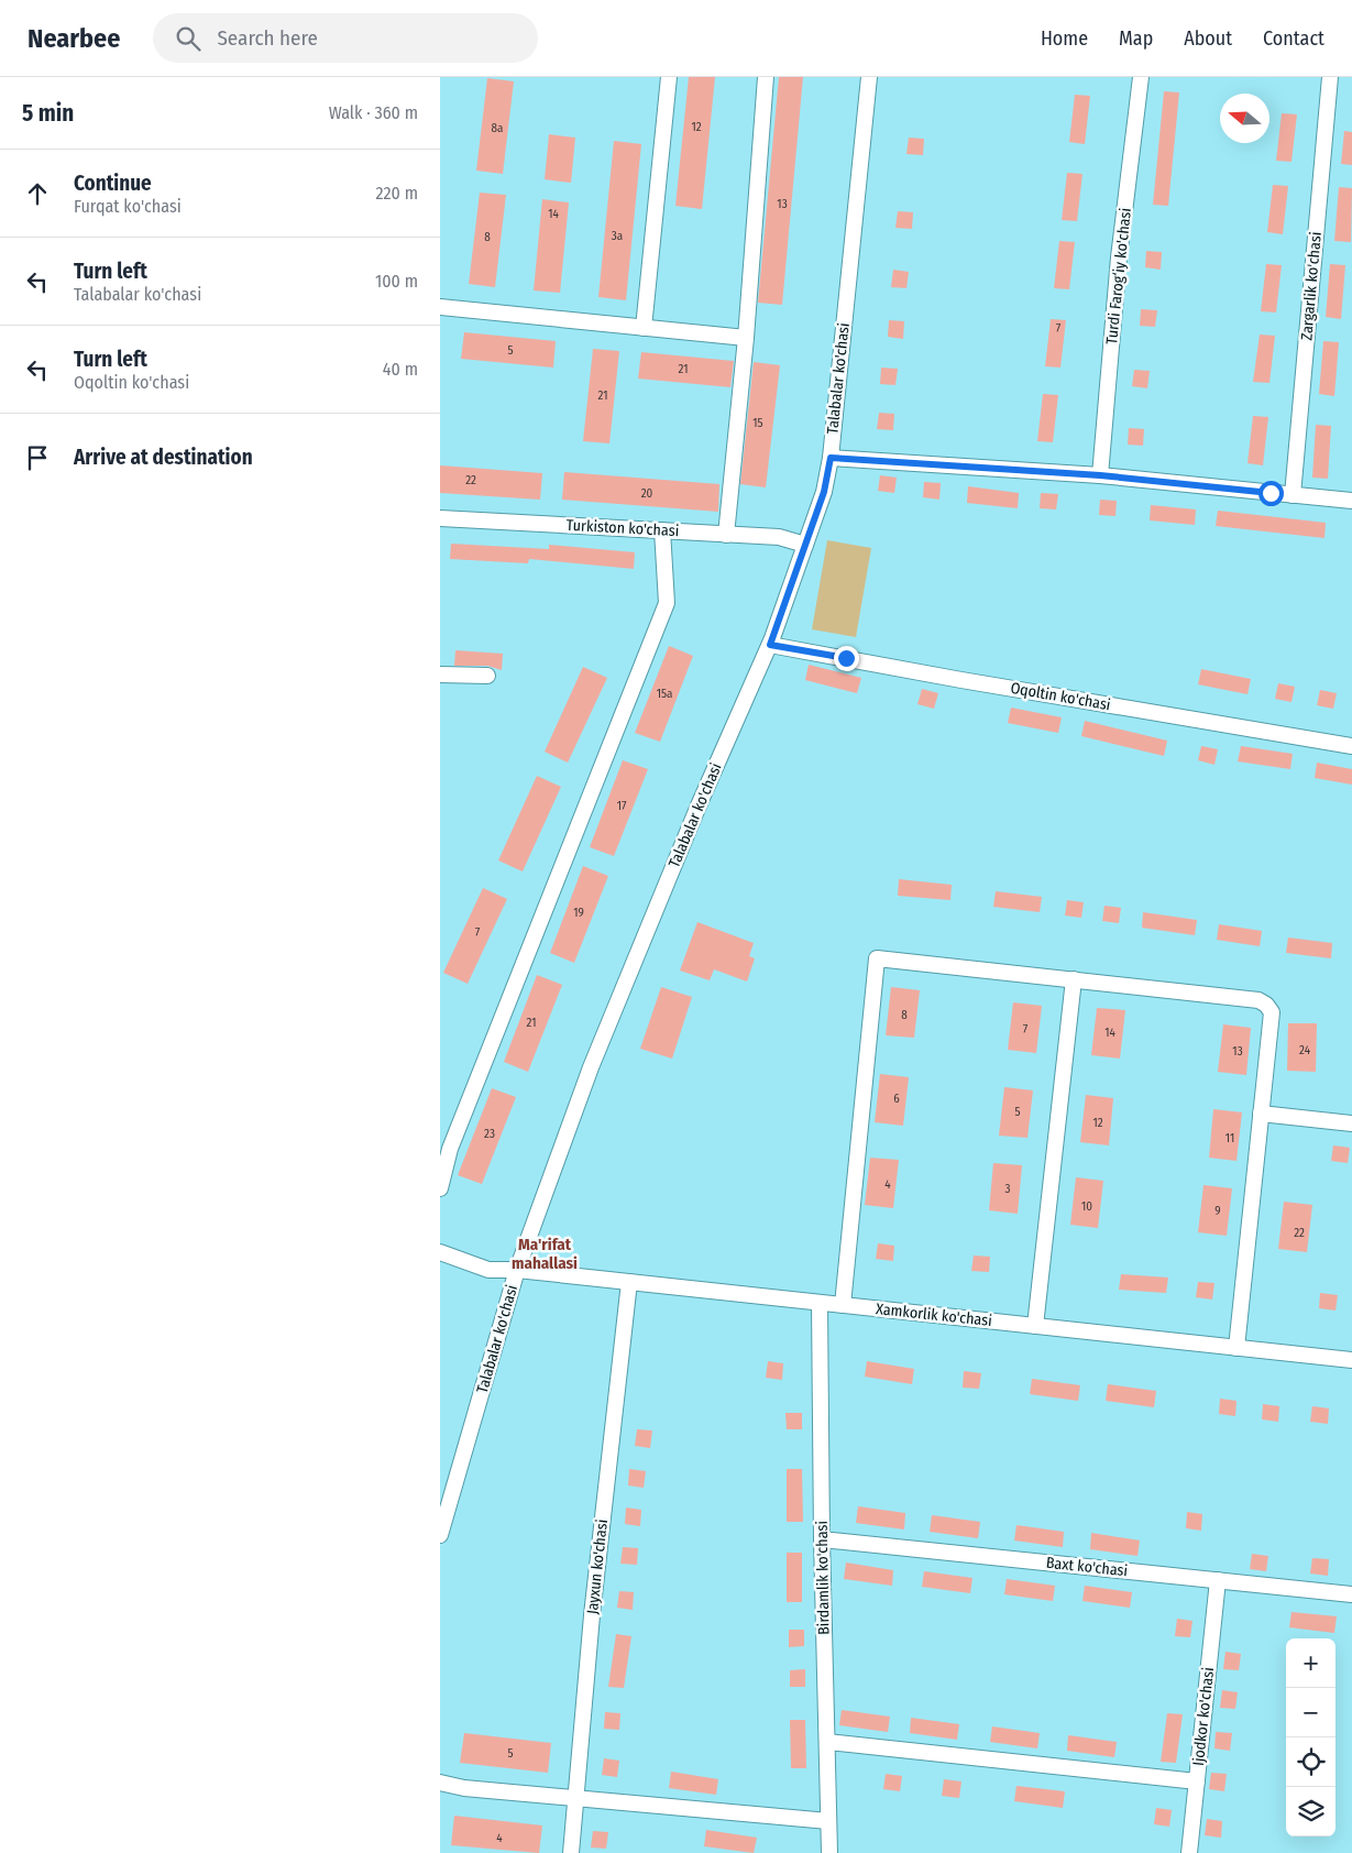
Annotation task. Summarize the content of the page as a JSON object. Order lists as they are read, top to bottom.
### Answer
{
  "streets": {
    "street": [
      "Turdi Farog‘iy ko'chasi",
      "Zargarlik ko'chasi",
      "Talabalar ko'chasi",
      "Turkiston ko'chasi",
      "Oqoltin ko'chasi",
      "Xamkorlik ko'chasi",
      "Jayxun ko'chasi",
      "Baxt ko'chasi",
      "Birdamlik ko'chasi",
      "Ijodkor ko'chasi"
    ]
  },
  "crossings": [
    ["Talabalar ko'chasi", "Turkiston ko'chasi"],
    ["Talabalar ko'chasi", "Oqoltin ko'chasi"],
    ["Talabalar ko'chasi", "Xamkorlik ko'chasi"],
    ["Xamkorlik ko'chasi", "Jayxun ko'chasi"],
    ["Xamkorlik ko'chasi", "Birdamlik ko'chasi"],
    ["Baxt ko'chasi", "Birdamlik ko'chasi"],
    ["Baxt ko'chasi", "Ijodkor ko'chasi"]
  ],
  "districts": ["Ma'rifat mahallasi"],
  "house_numbers": [
    "12",
    "8a",
    "13",
    "14",
    "3a",
    "8",
    "7",
    "5",
    "21",
    "21",
    "15",
    "22",
    "20",
    "15a",
    "17",
    "19",
    "7",
    "8",
    "21",
    "7",
    "14",
    "24",
    "13",
    "6",
    "5",
    "12",
    "23",
    "11",
    "4",
    "3",
    "10",
    "9",
    "22",
    "5",
    "4"
  ],
  "north": "left",
  "page": {
    "header": "Nearbee",
    "search": "Search here",
    "nav": [
      "Home",
      "Map",
      "About",
      "Contact"
    ],
    "heading": ["5 min", "Walk · 360 m"],
    "list": [
      ["Continue", "Furqat ko'chasi", "220 m"],
      ["Turn left", "Talabalar ko'chasi", "100 m"],
      ["Turn left", "Oqoltin ko'chasi", "40 m"],
      "Arrive at destination"
    ],
    "map_buttons": ["+", "−"]
  }
}
